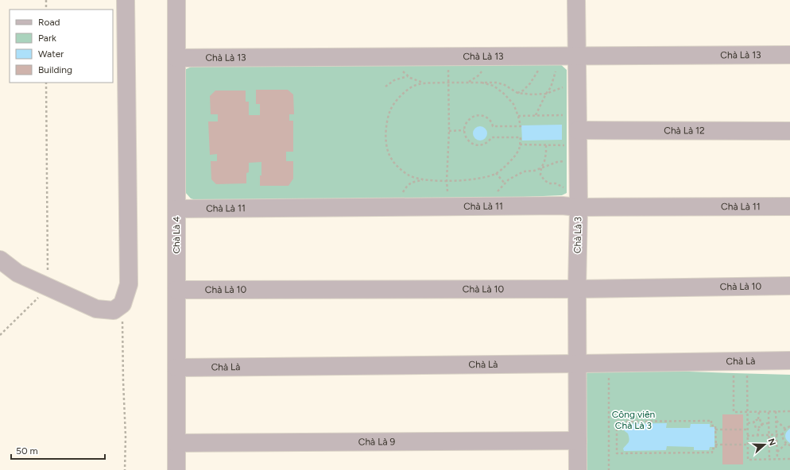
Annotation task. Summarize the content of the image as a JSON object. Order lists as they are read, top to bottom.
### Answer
{
  "streets": {
    "street": [
      "Chà Là 13",
      "Chà Là 12",
      "Chà Là 11",
      "Chà Là 4",
      "Chà Là 3",
      "Chà Là 10",
      "Chà Là",
      "Chà Là 9"
    ]
  },
  "crossings": [
    ["Chà Là 13", "Chà Là 4"],
    ["Chà Là 13", "Chà Là 3"],
    ["Chà Là 12", "Chà Là 3"],
    ["Chà Là 11", "Chà Là 4"],
    ["Chà Là 11", "Chà Là 3"],
    ["Chà Là 4", "Chà Là 10"],
    ["Chà Là 4", "Chà Là"],
    ["Chà Là 4", "Chà Là 9"],
    ["Chà Là 3", "Chà Là 10"],
    ["Chà Là 3", "Chà Là"],
    ["Chà Là 3", "Chà Là 9"]
  ],
  "parks": ["Công viên Chà Là 3"],
  "legend": [
    "Road",
    "Park",
    "Water",
    "Building"
  ],
  "scale_bar": "50 m",
  "north": "right"
}
